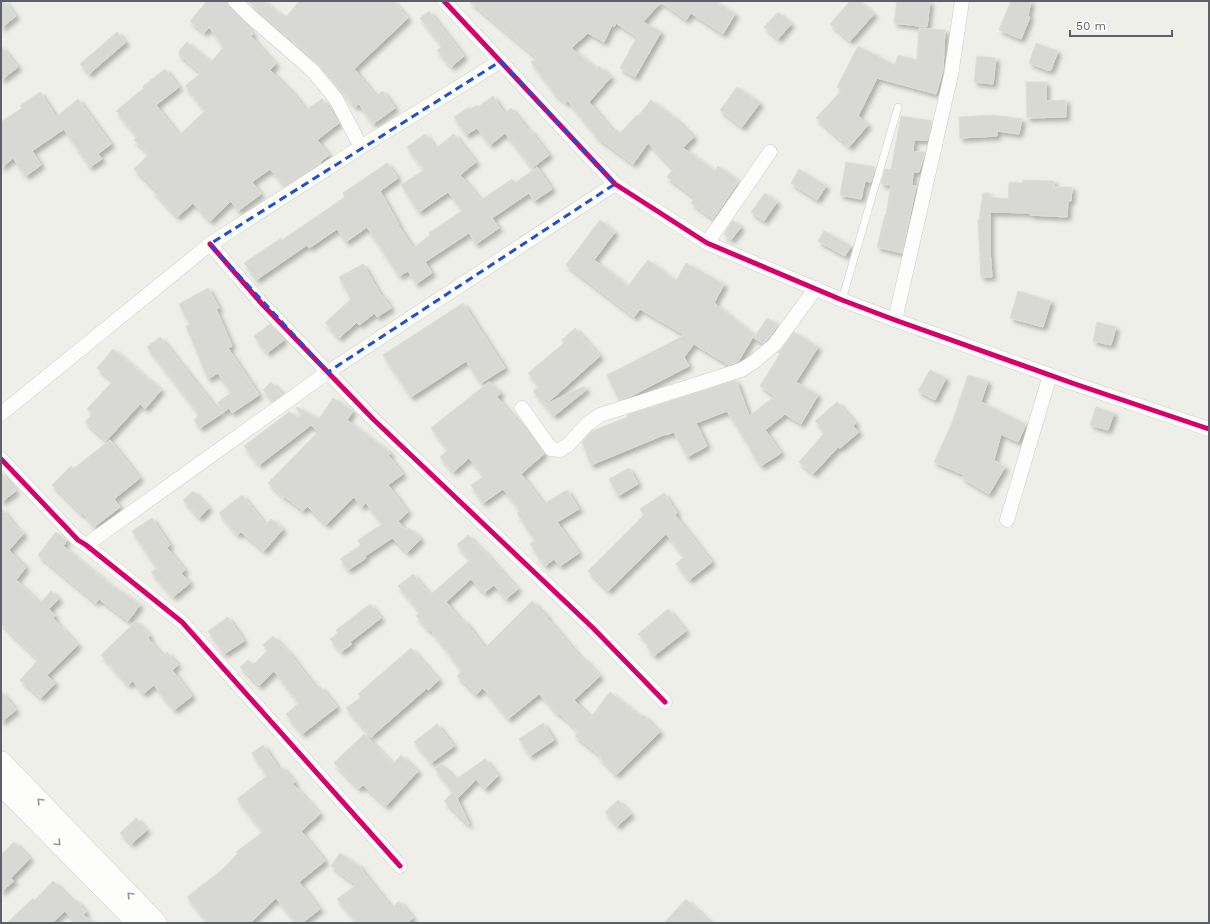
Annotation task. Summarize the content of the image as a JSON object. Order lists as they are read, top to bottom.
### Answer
{
  "scale_bar": "50 m"
}
